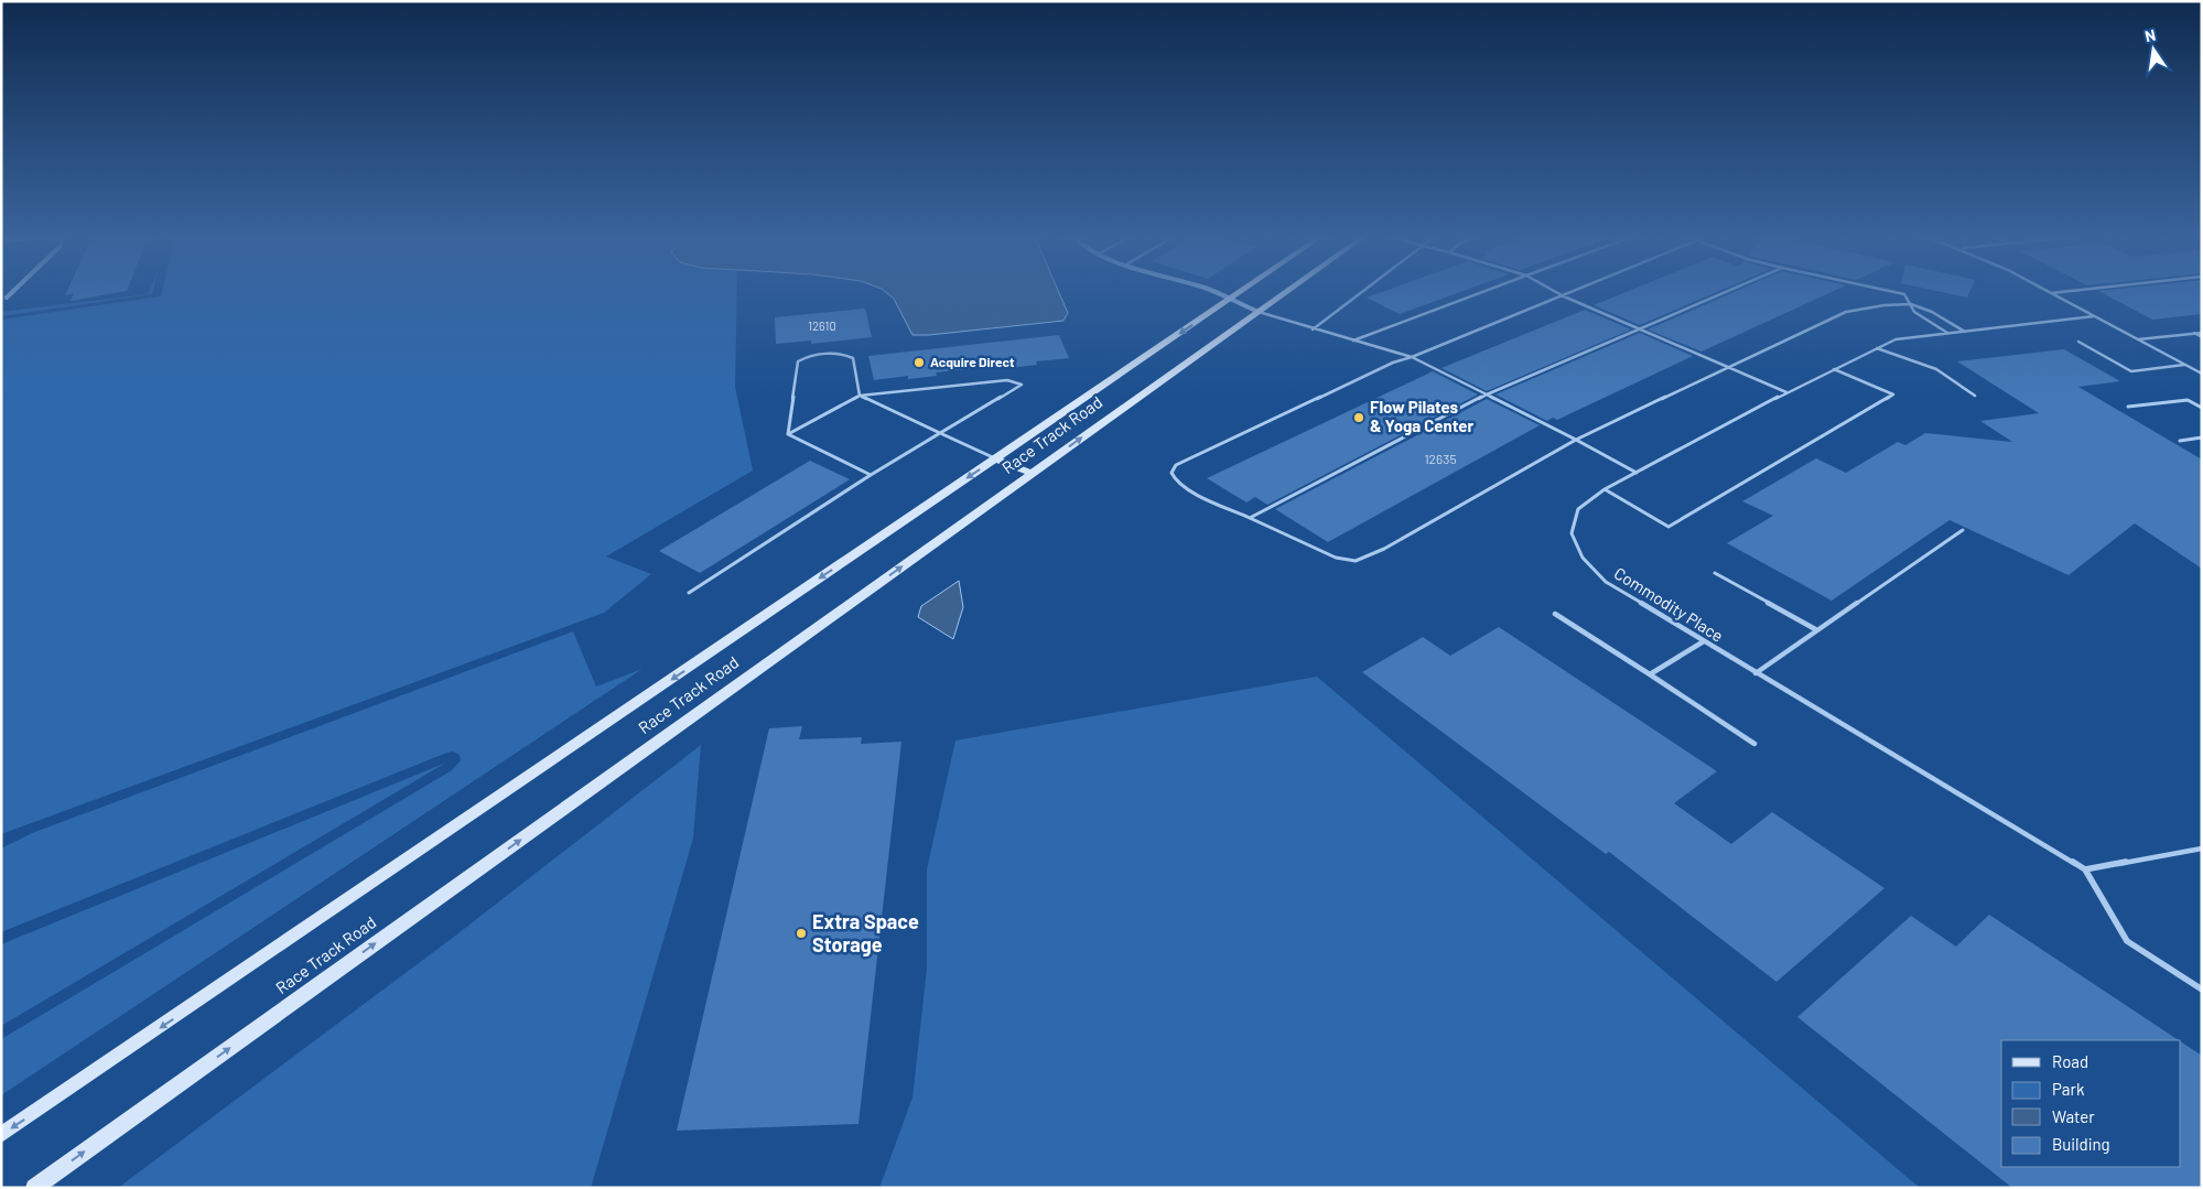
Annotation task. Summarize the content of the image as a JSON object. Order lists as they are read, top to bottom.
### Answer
{
  "streets": {
    "main road": ["Race Track Road"],
    "lane": ["Commodity Place"]
  },
  "places": ["Acquire Direct", "Flow Pilates & Yoga Center", "Extra Space Storage"],
  "house_numbers": ["12610", "12635"],
  "legend": [
    "Road",
    "Park",
    "Water",
    "Building"
  ],
  "north": "top"
}
